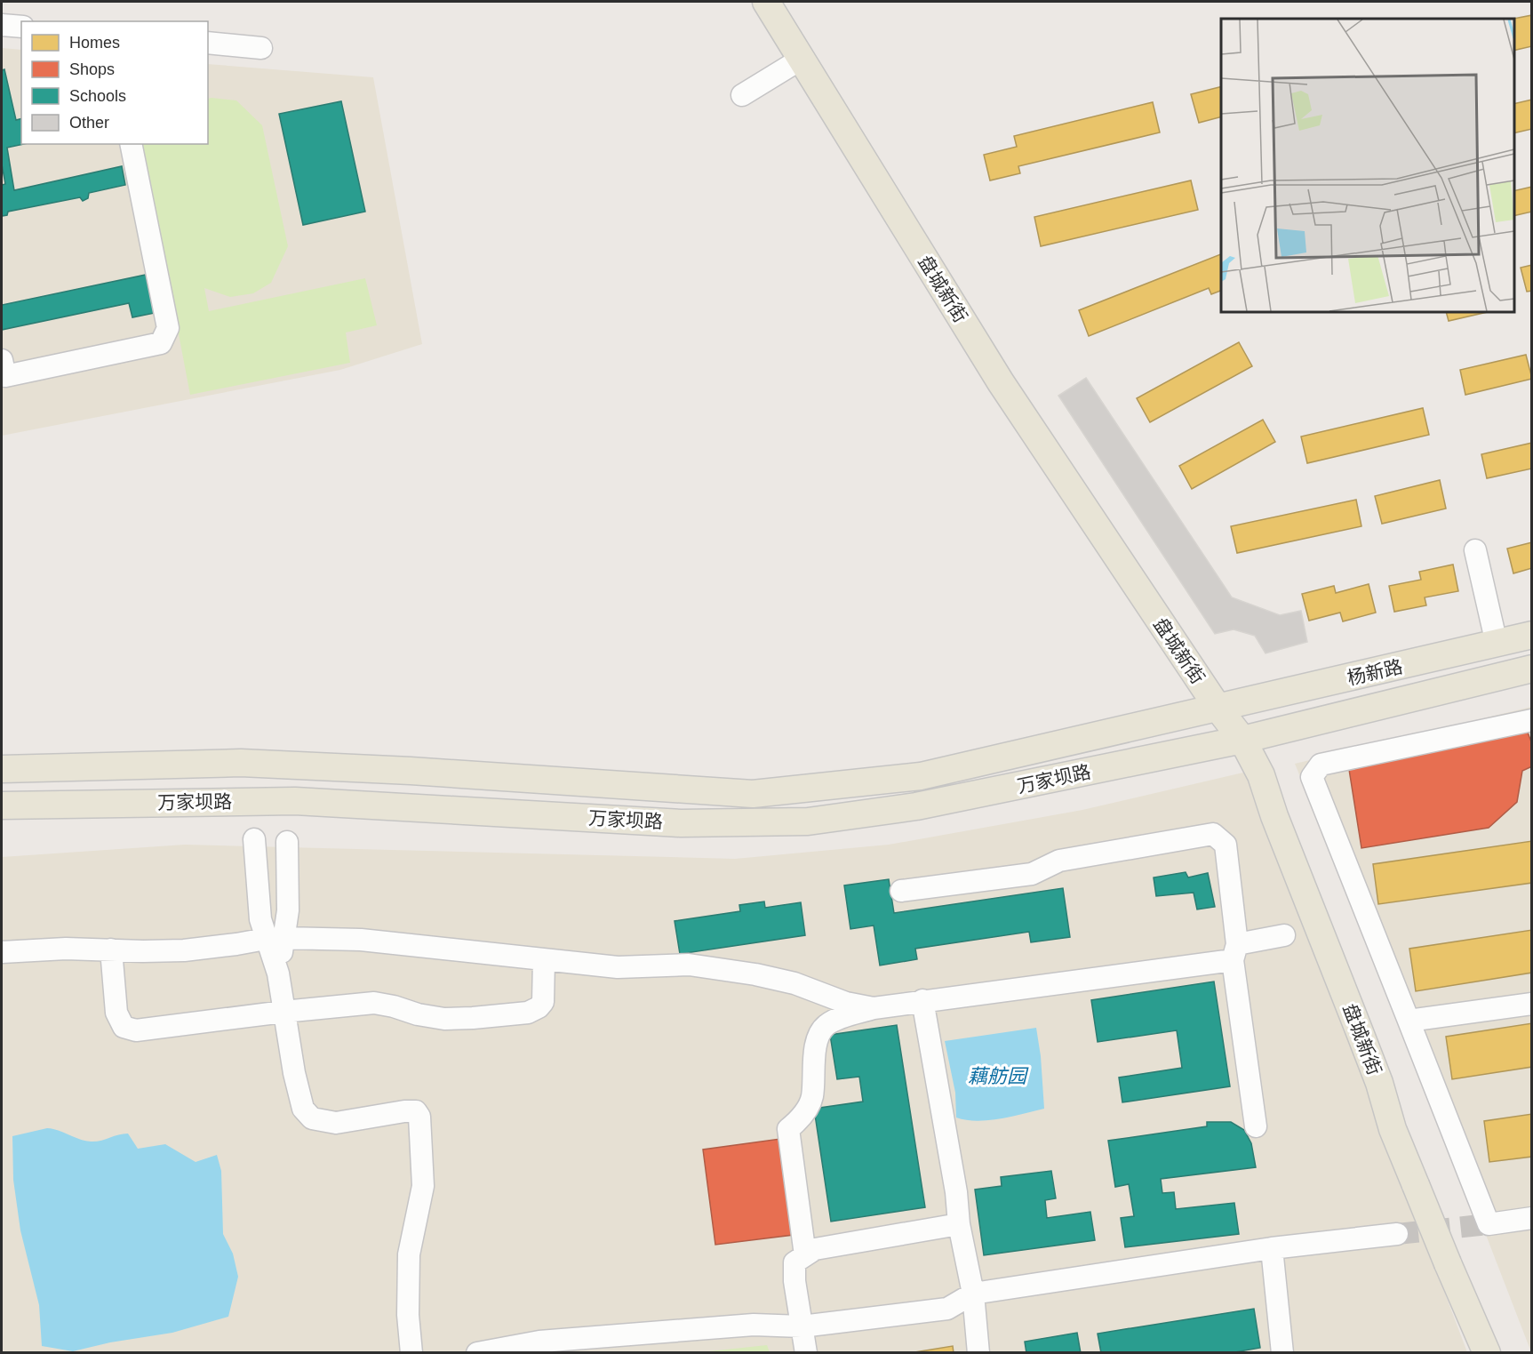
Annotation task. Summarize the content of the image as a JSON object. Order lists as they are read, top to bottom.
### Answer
{
  "streets": {
    "main road": ["盘城新街", "杨新路", "万家坝路"]
  },
  "crossings": [
    ["盘城新街", "杨新路"],
    ["盘城新街", "万家坝路"],
    ["杨新路", "万家坝路"]
  ],
  "water": ["藕舫园"],
  "legend": [
    "Homes",
    "Shops",
    "Schools",
    "Other"
  ]
}
